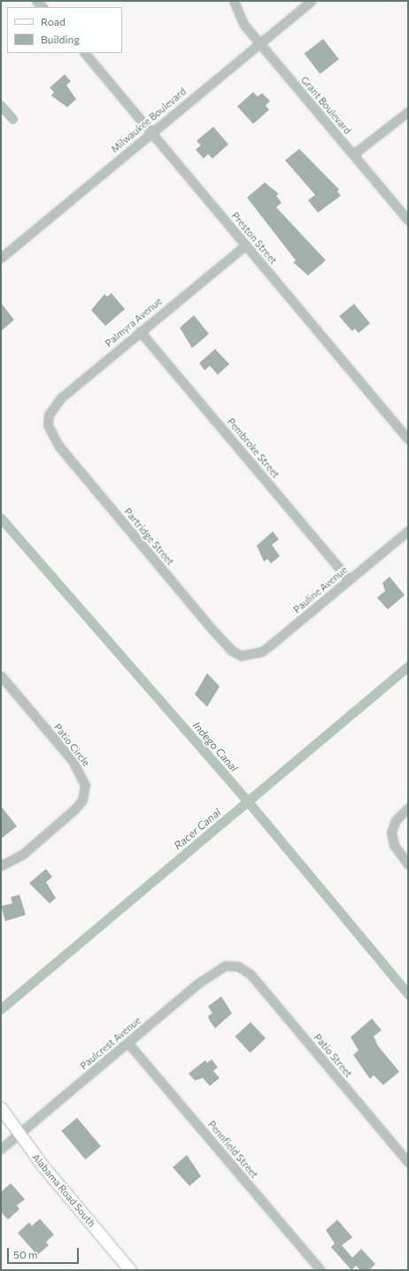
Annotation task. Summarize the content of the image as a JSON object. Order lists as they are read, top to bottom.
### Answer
{
  "streets": {
    "street": [
      "Grant Boulevard",
      "Milwaukee Boulevard",
      "Preston Street",
      "Palmyra Avenue",
      "Pembroke Street",
      "Partridge Street",
      "Pauline Avenue",
      "Patio Circle",
      "Paulcrest Avenue",
      "Patio Street",
      "Pennfield Street",
      "Alabama Road South"
    ]
  },
  "crossings": [
    ["Grant Boulevard", "Milwaukee Boulevard"],
    ["Milwaukee Boulevard", "Preston Street"],
    ["Preston Street", "Palmyra Avenue"],
    ["Palmyra Avenue", "Pembroke Street"],
    ["Palmyra Avenue", "Partridge Street"],
    ["Pembroke Street", "Pauline Avenue"],
    ["Partridge Street", "Pauline Avenue"],
    ["Paulcrest Avenue", "Patio Street"],
    ["Paulcrest Avenue", "Pennfield Street"],
    ["Paulcrest Avenue", "Alabama Road South"]
  ],
  "water": ["Indego Canal", "Racer Canal"],
  "legend": ["Road", "Building"],
  "scale_bar": "50 m"
}
